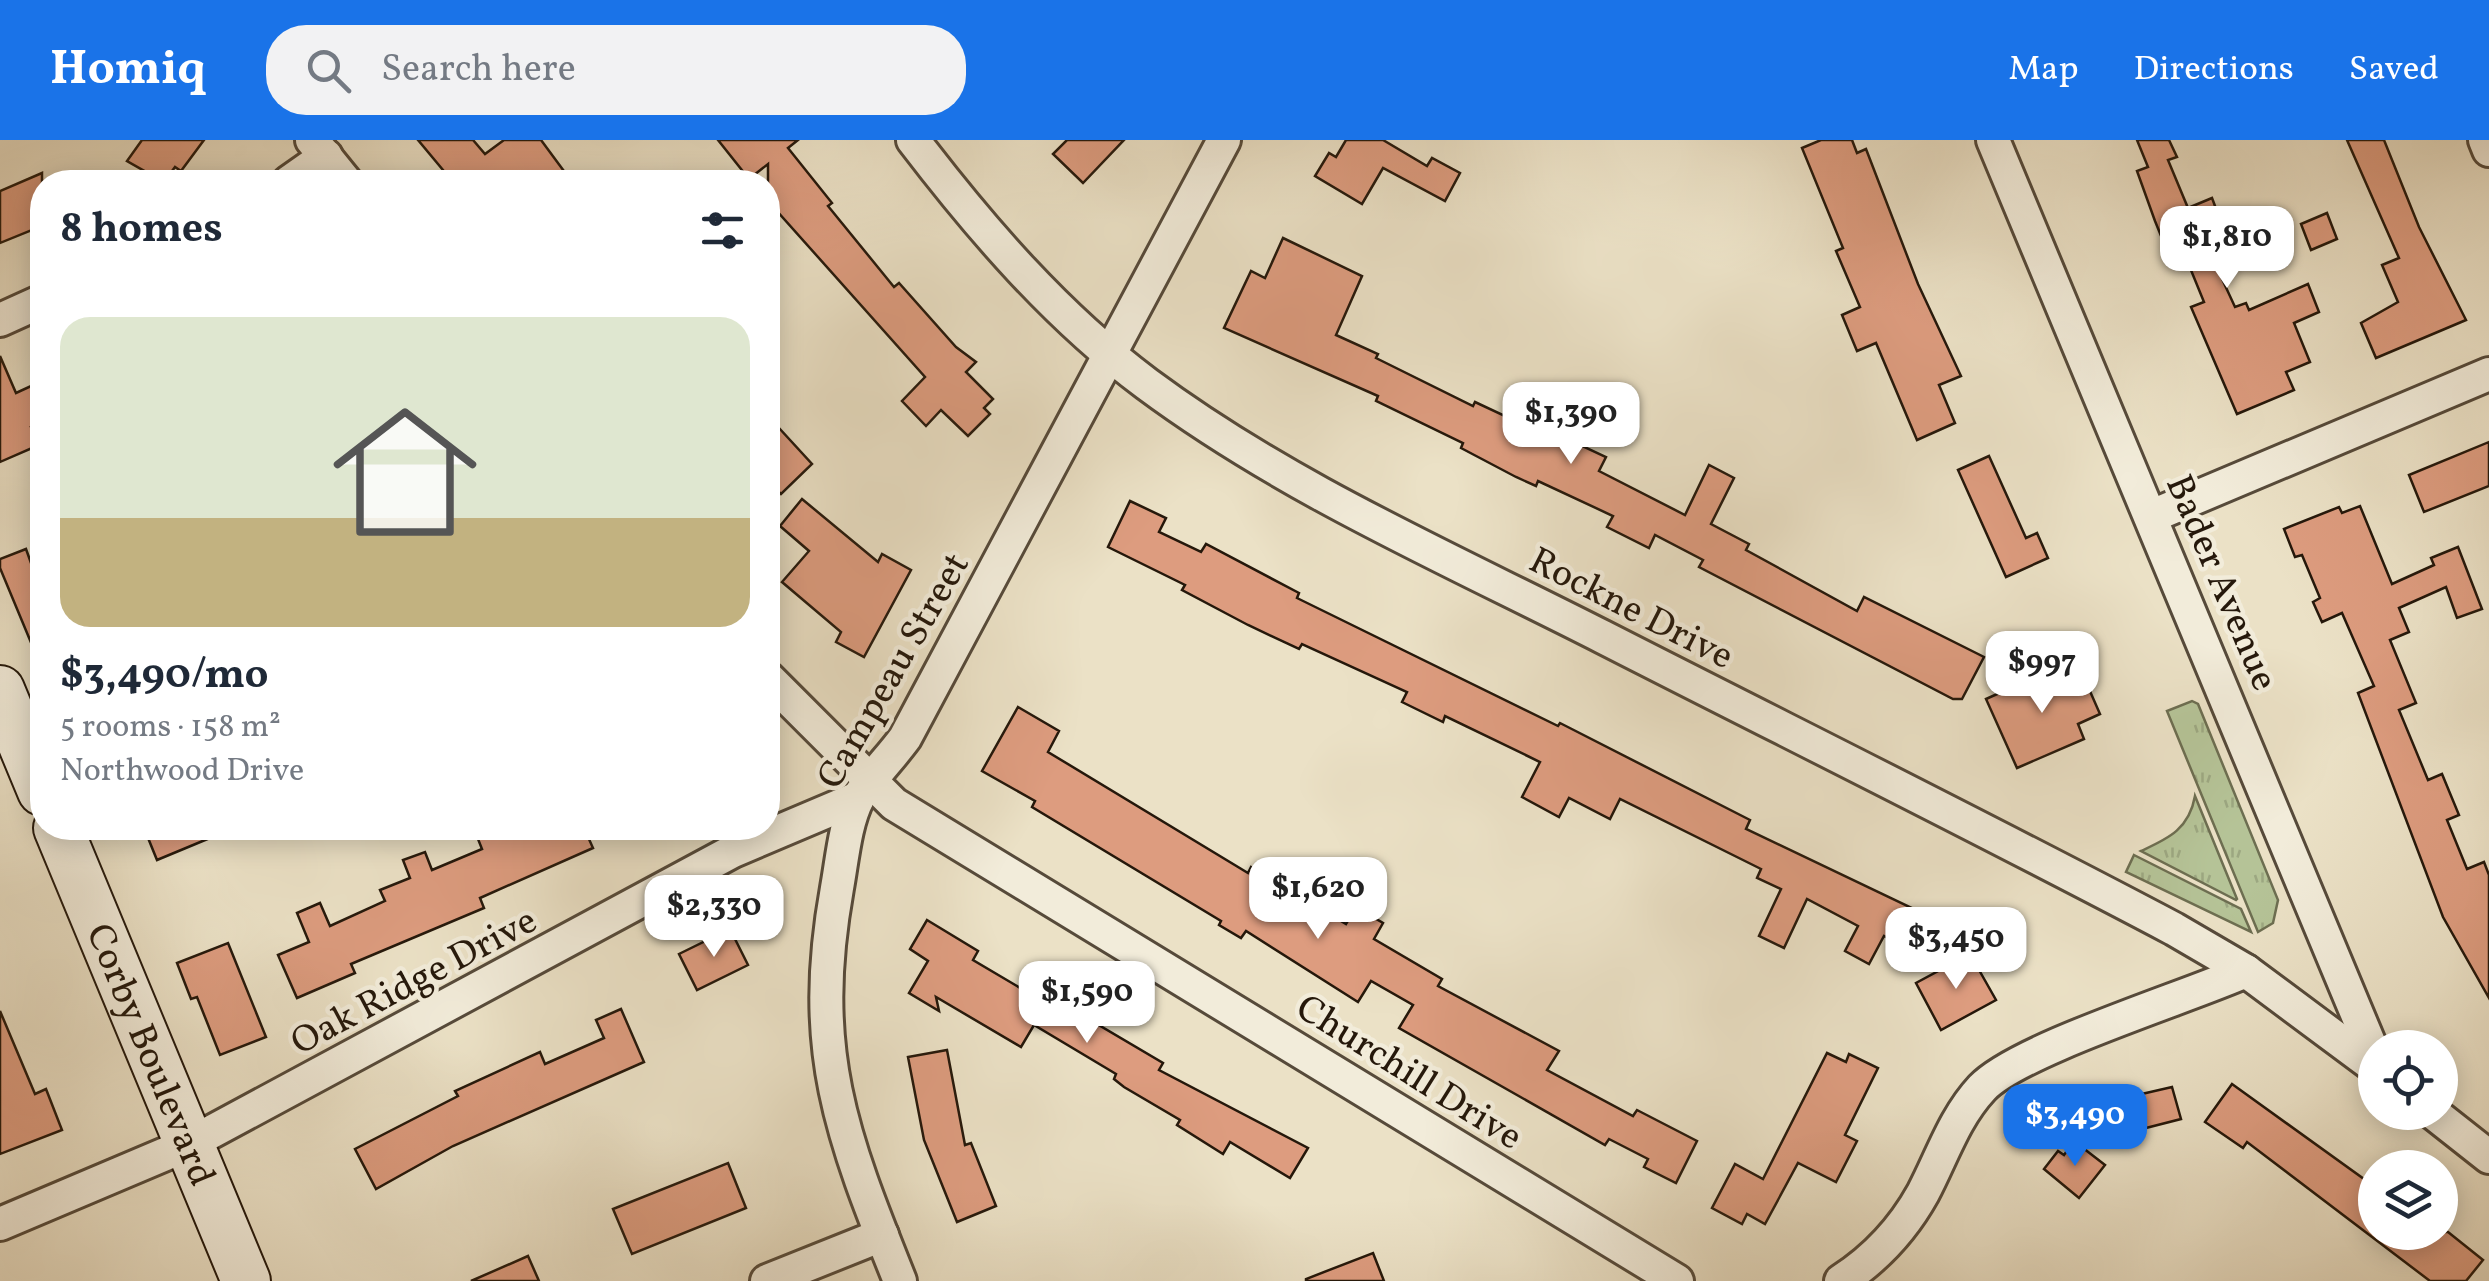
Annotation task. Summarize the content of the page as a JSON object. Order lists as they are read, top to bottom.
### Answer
{
  "streets": {
    "street": [
      "Bader Avenue",
      "Rockne Drive",
      "Campeau Street",
      "Oak Ridge Drive",
      "Corby Boulevard",
      "Churchill Drive"
    ]
  },
  "crossings": [
    ["Rockne Drive", "Campeau Street"],
    ["Campeau Street", "Oak Ridge Drive"],
    ["Campeau Street", "Churchill Drive"],
    ["Oak Ridge Drive", "Corby Boulevard"],
    ["Oak Ridge Drive", "Churchill Drive"]
  ],
  "page": {
    "header": "Homiq",
    "search": "Search here",
    "nav": ["Map", "Directions", "Saved"],
    "heading": "8 homes",
    "price": [
      "$1,810",
      "$1,390",
      "$997",
      "$1,620",
      "$2,330",
      "$3,450",
      "$1,590",
      "$3,490"
    ],
    "list": [
      {
        "name": "$3,490/mo",
        "note": "5 rooms · 158 m² · Northwood Drive"
      }
    ]
  }
}
